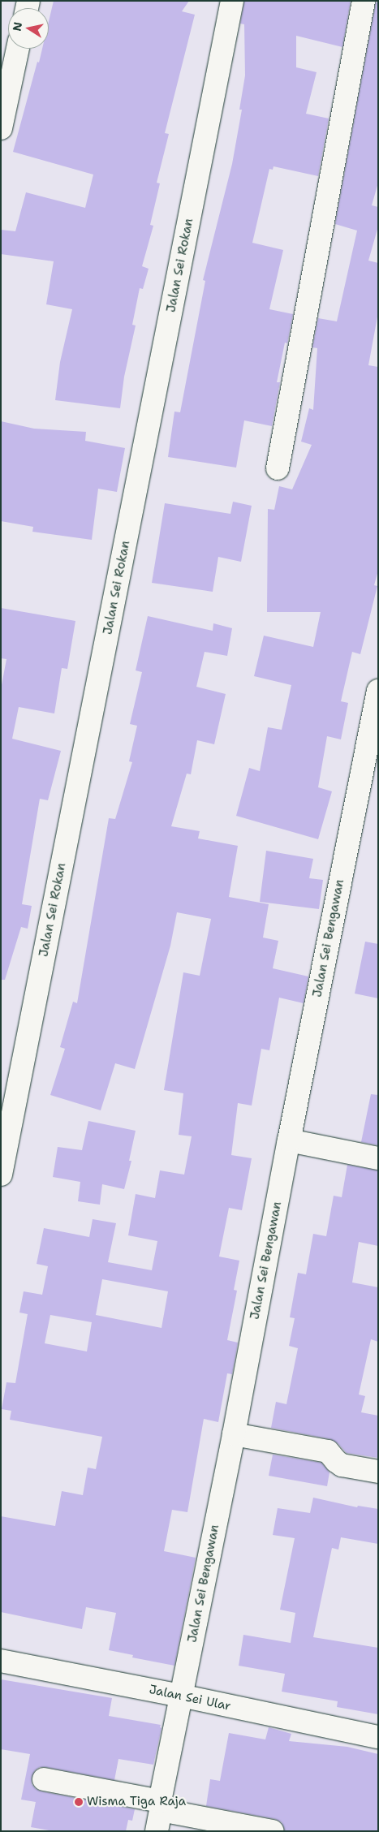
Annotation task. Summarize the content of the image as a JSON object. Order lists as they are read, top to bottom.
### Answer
{
  "streets": {
    "street": ["Jalan Sei Rokan", "Jalan Sei Bengawan", "Jalan Sei Ular"]
  },
  "crossings": [
    ["Jalan Sei Bengawan", "Jalan Sei Ular"]
  ],
  "places": ["Wisma Tiga Raja"],
  "north": "left"
}
